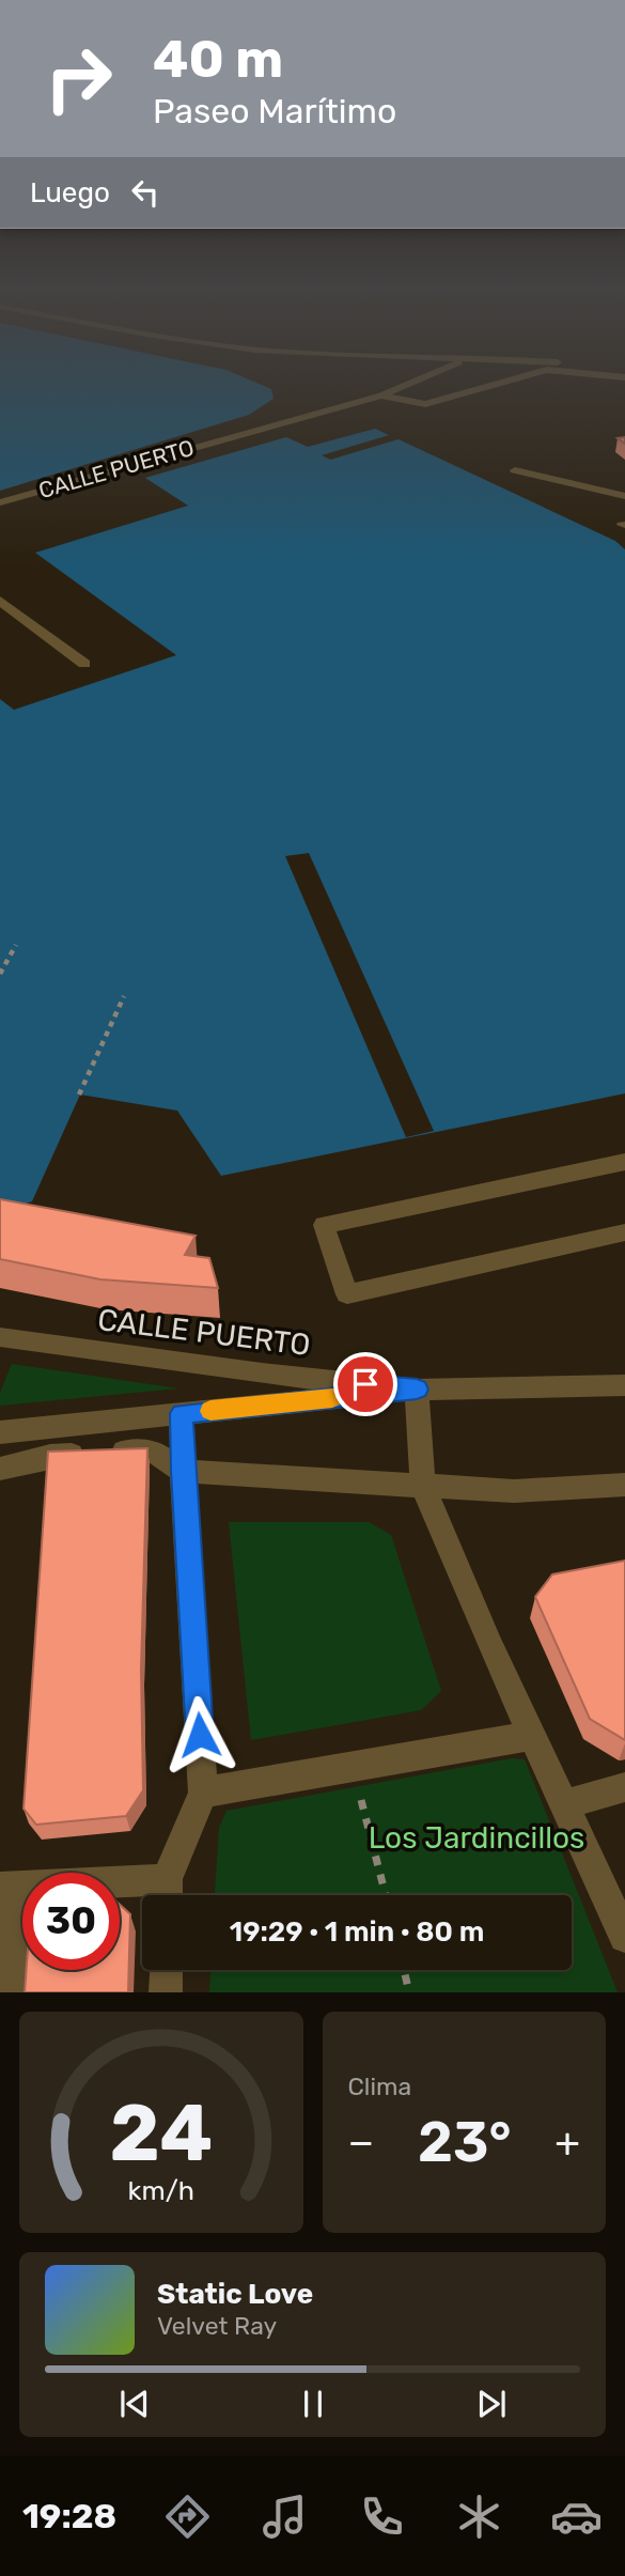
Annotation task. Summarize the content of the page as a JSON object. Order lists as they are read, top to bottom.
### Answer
{
  "streets": {
    "street": ["CALLE PUERTO"]
  },
  "parks": ["Los Jardincillos"],
  "page": {
    "turn": ["40 m", "Paseo Marítimo"],
    "then": "Luego",
    "limit": "30",
    "trip": "19:29 · 1 min · 80 m",
    "tile": "Clima",
    "heat": ["−", "23°", "+"],
    "song": ["Static Love", "Velvet Ray"],
    "tabs": "19:28",
    "gauge": ["24", "km/h"]
  }
}
